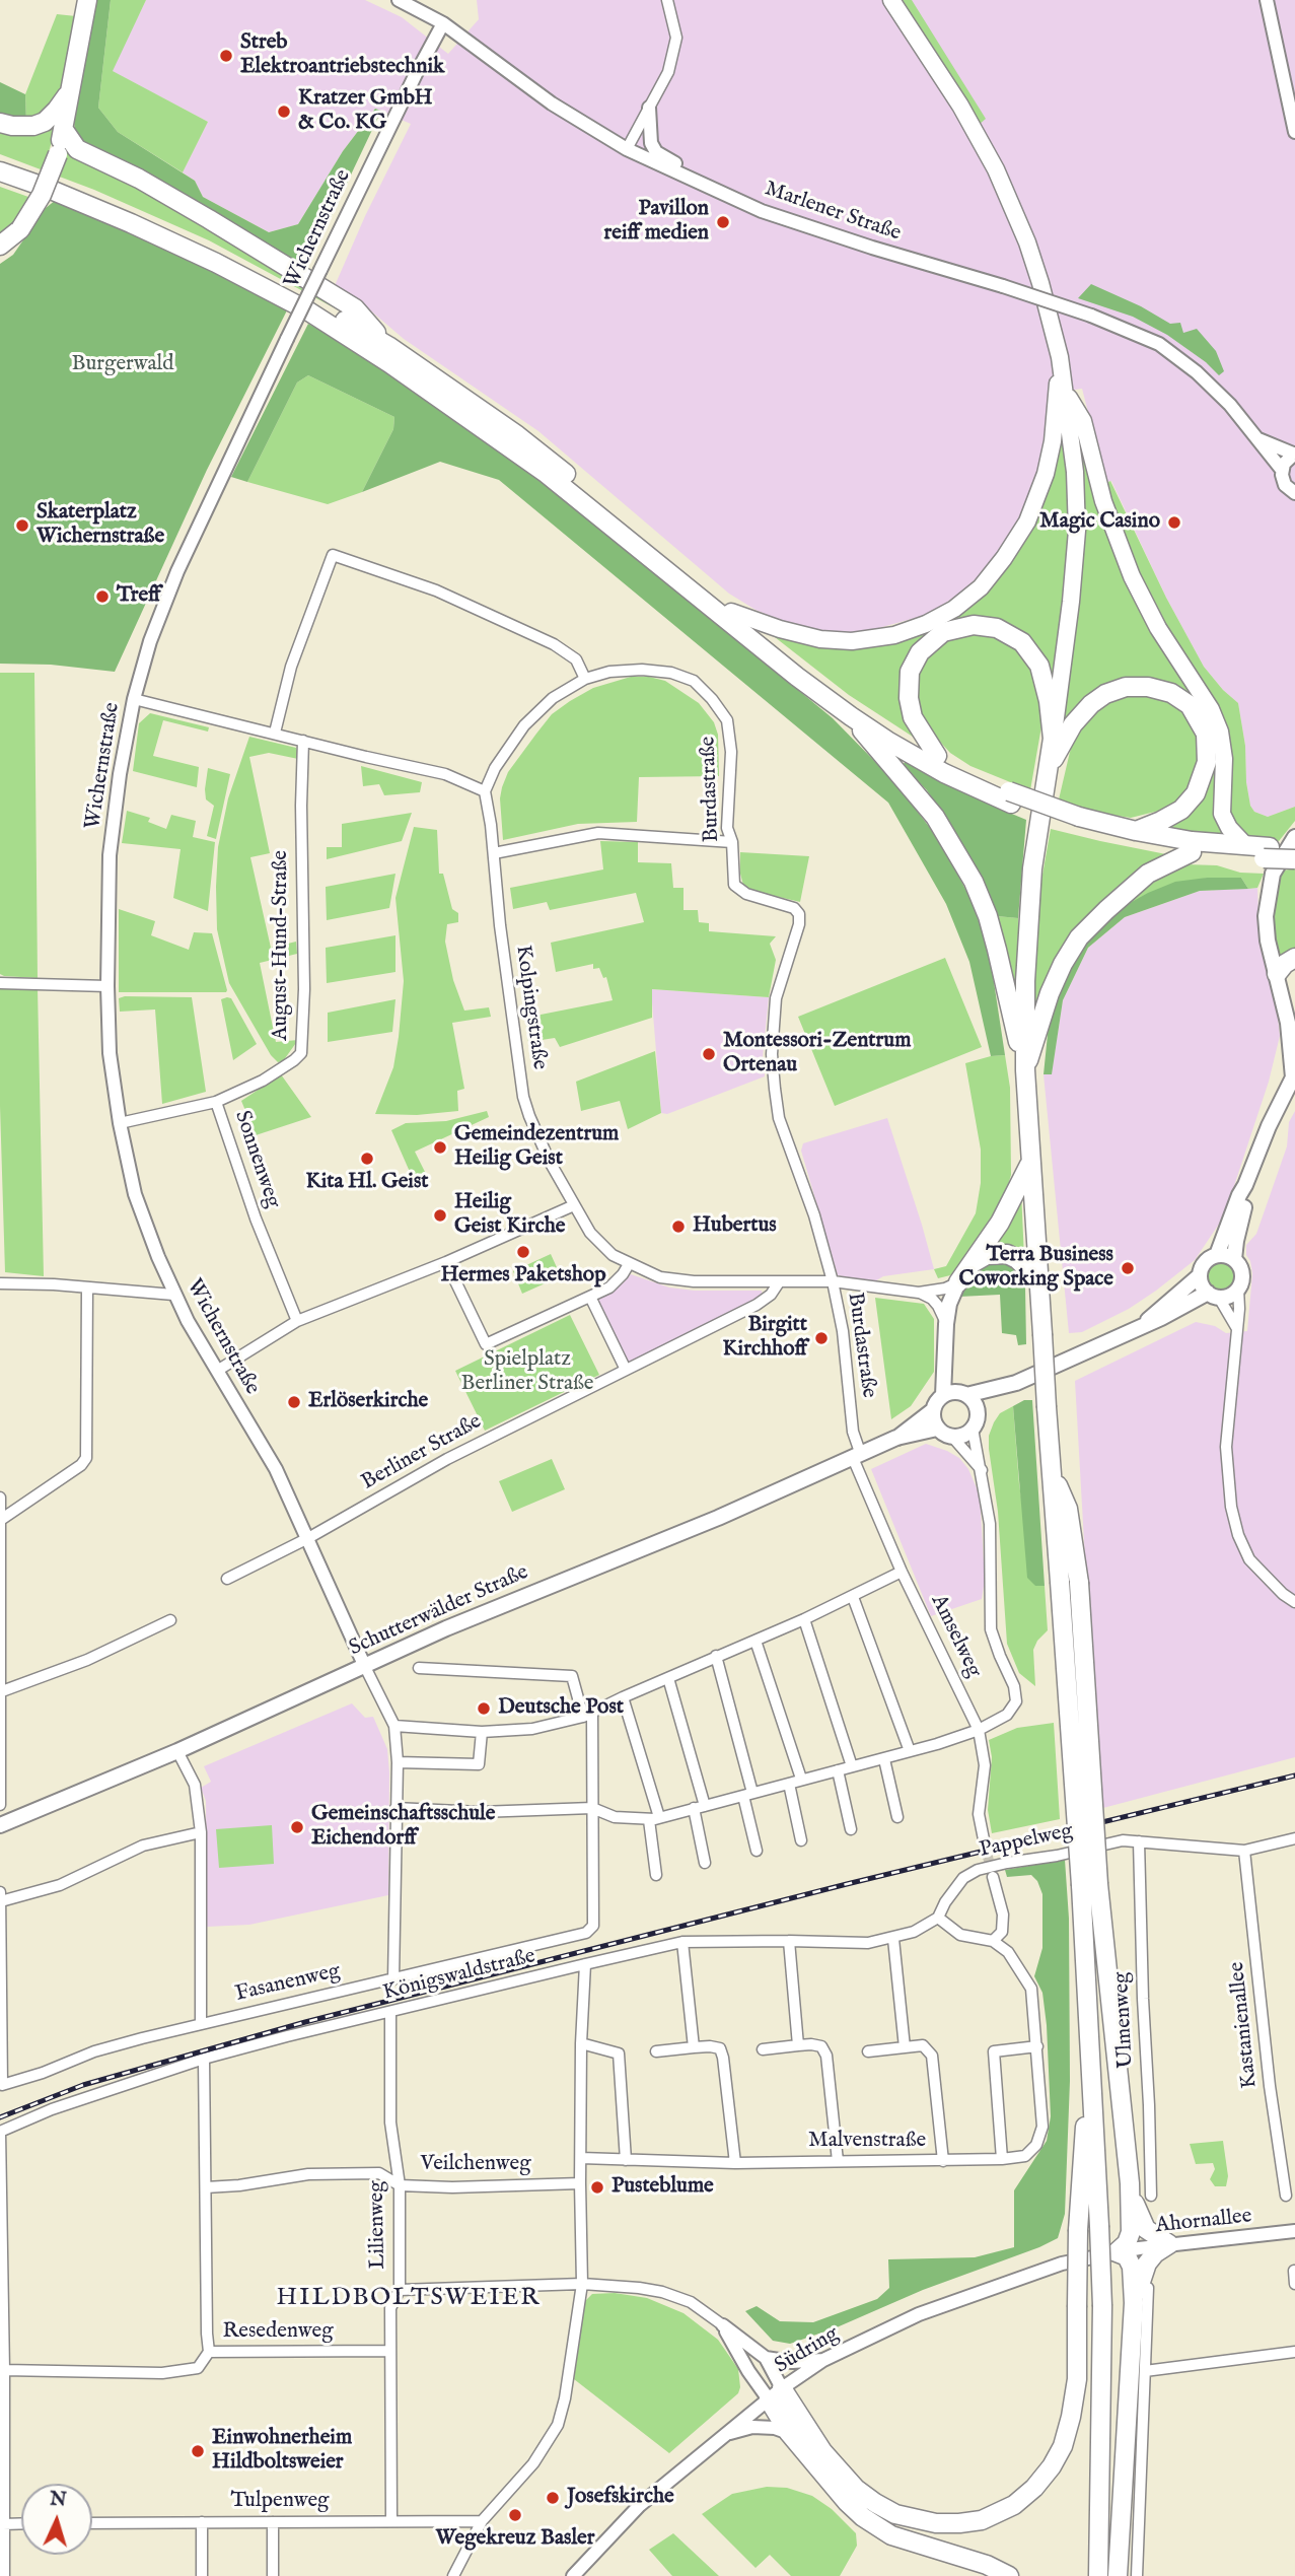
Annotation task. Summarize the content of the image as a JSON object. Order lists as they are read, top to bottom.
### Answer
{
  "streets": {
    "main road": ["Schutterwälder Straße"],
    "street": [
      "Marlener Straße",
      "Wichernstraße",
      "Burdastraße",
      "August-Hund-Straße",
      "Kolpingstraße",
      "Sonnenweg",
      "Berliner Straße",
      "Amselweg",
      "Pappelweg",
      "Königswaldstraße",
      "Fasanenweg",
      "Ulmenweg",
      "Kastanienallee",
      "Malvenstraße",
      "Veilchenweg",
      "Ahornallee",
      "Lilienweg",
      "Resedenweg",
      "Südring",
      "Tulpenweg"
    ]
  },
  "crossings": [
    ["Marlener Straße", "Wichernstraße"],
    ["Wichernstraße", "Sonnenweg"],
    ["Wichernstraße", "Berliner Straße"],
    ["Wichernstraße", "Schutterwälder Straße"],
    ["Burdastraße", "Kolpingstraße"],
    ["Burdastraße", "Schutterwälder Straße"],
    ["Burdastraße", "Amselweg"],
    ["August-Hund-Straße", "Sonnenweg"],
    ["Kolpingstraße", "Berliner Straße"],
    ["Schutterwälder Straße", "Amselweg"],
    ["Pappelweg", "Königswaldstraße"],
    ["Pappelweg", "Ulmenweg"],
    ["Pappelweg", "Kastanienallee"],
    ["Königswaldstraße", "Lilienweg"],
    ["Veilchenweg", "Lilienweg"],
    ["Ahornallee", "Südring"],
    ["Lilienweg", "Resedenweg"],
    ["Lilienweg", "Tulpenweg"]
  ],
  "districts": ["HILDBOLTSWEIER"],
  "parks": ["Burgerwald", "Spielplatz Berliner Straße"],
  "places": [
    "Streb Elektroantriebstechnik",
    "Kratzer GmbH & Co. KG",
    "Pavillon reiff medien",
    "Magic Casino",
    "Skaterplatz Wichernstraße",
    "Treff",
    "Montessori-Zentrum Ortenau",
    "Gemeindezentrum Heilig Geist",
    "Kita Hl. Geist",
    "Heilig Geist Kirche",
    "Hubertus",
    "Hermes Paketshop",
    "Terra Business Coworking Space",
    "Birgitt Kirchhoff",
    "Erlöserkirche",
    "Deutsche Post",
    "Gemeinschaftsschule Eichendorff",
    "Pusteblume",
    "Einwohnerheim Hildboltsweier",
    "Josefskirche",
    "Wegekreuz Basler"
  ],
  "north": "top"
}
